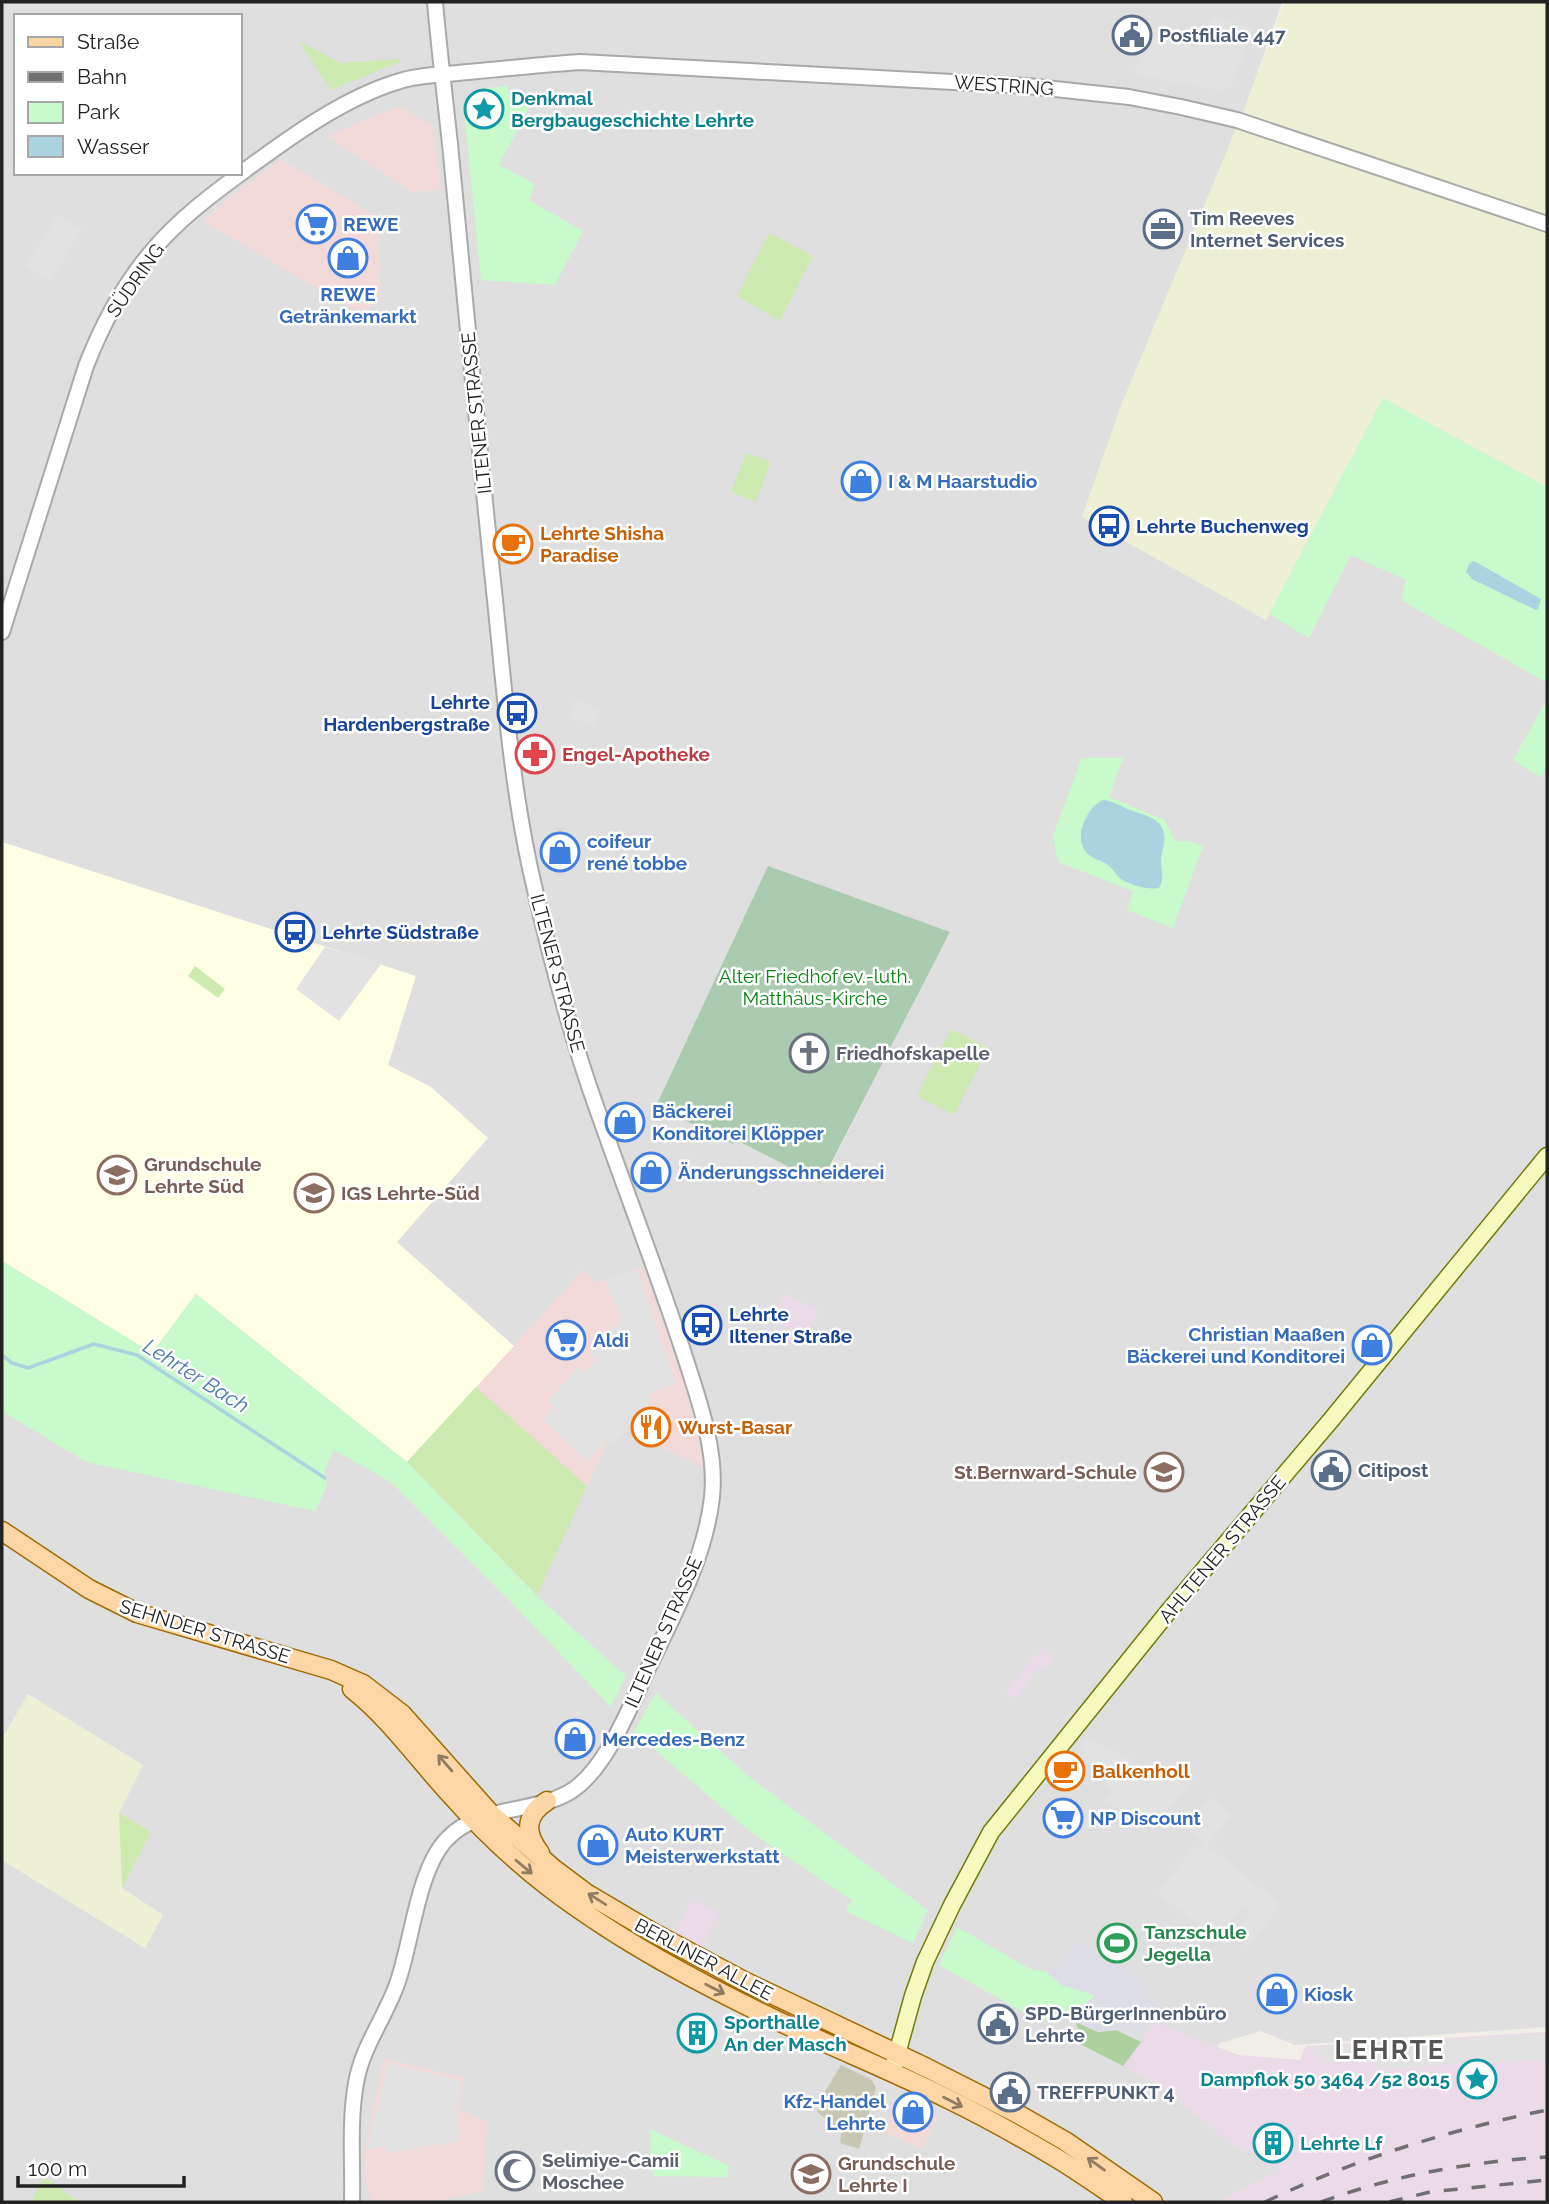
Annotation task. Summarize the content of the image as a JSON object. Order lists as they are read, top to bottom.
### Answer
{
  "streets": {
    "main road": ["AHLTENER STRASSE", "SEHNDER STRASSE", "BERLINER ALLEE"],
    "street": ["WESTRING", "SÜDRING", "ILTENER STRASSE"]
  },
  "crossings": [
    ["WESTRING", "SÜDRING"],
    ["WESTRING", "ILTENER STRASSE"],
    ["SÜDRING", "ILTENER STRASSE"],
    ["ILTENER STRASSE", "SEHNDER STRASSE"],
    ["ILTENER STRASSE", "BERLINER ALLEE"],
    ["AHLTENER STRASSE", "BERLINER ALLEE"],
    ["SEHNDER STRASSE", "BERLINER ALLEE"]
  ],
  "districts": ["LEHRTE"],
  "water": ["Lehrter Bach"],
  "parks": ["Alter Friedhof ev.-luth. Matthäus-Kirche"],
  "places": {
    "public building": [
      "Postfiliale 447",
      "Citipost",
      "SPD-BürgerInnenbüro Lehrte",
      "TREFFPUNKT 4"
    ],
    "place": ["Denkmal Bergbaugeschichte Lehrte", "Dampflok 50 3464 /52 8015"],
    "supermarket": ["REWE", "Aldi", "NP Discount"],
    "office": ["Tim Reeves Internet Services"],
    "shop": [
      "REWE Getränkemarkt",
      "I & M Haarstudio",
      "coifeur rené tobbe",
      "Bäckerei Konditorei Klöpper",
      "Änderungsschneiderei",
      "Christian Maaßen Bäckerei und Konditorei",
      "Mercedes-Benz",
      "Auto KURT Meisterwerkstatt",
      "Kiosk",
      "Kfz-Handel Lehrte"
    ],
    "bus stop": [
      "Lehrte Buchenweg",
      "Lehrte Hardenbergstraße",
      "Lehrte Südstraße",
      "Lehrte Iltener Straße"
    ],
    "cafe": ["Lehrte Shisha Paradise", "Balkenholl"],
    "pharmacy": ["Engel-Apotheke"],
    "church": ["Friedhofskapelle"],
    "school or university": [
      "Grundschule Lehrte Süd",
      "IGS Lehrte-Süd",
      "St.Bernward-Schule",
      "Grundschule Lehrte I"
    ],
    "restaurant": ["Wurst-Basar"],
    "sports": ["Tanzschule Jegella"],
    "building": ["Sporthalle An der Masch", "Lehrte Lf"],
    "mosque": ["Selimiye-Camii Moschee"]
  },
  "legend": [
    "Straße",
    "Bahn",
    "Park",
    "Wasser"
  ],
  "scale_bar": "100 m"
}
